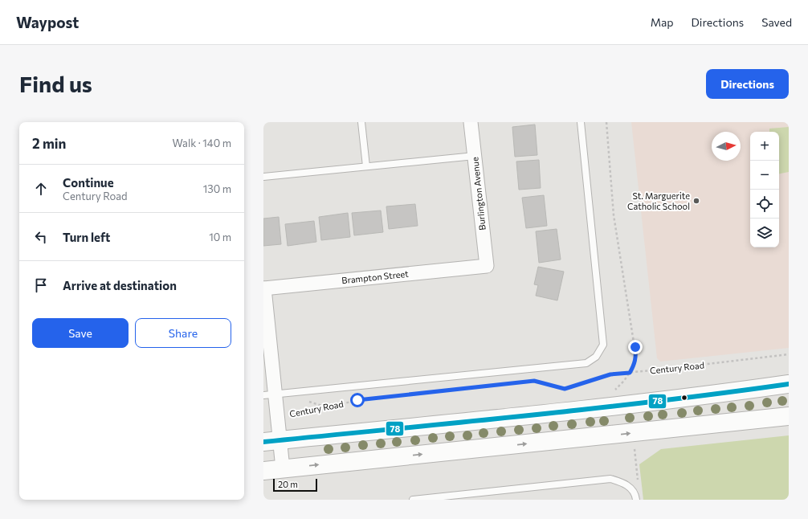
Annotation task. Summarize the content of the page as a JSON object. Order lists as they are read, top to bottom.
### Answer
{
  "streets": {
    "street": ["Burlington Avenue", "Brampton Street"],
    "path": ["Century Road"]
  },
  "crossings": [
    ["Burlington Avenue", "Brampton Street"]
  ],
  "places": ["St. Marguerite Catholic School"],
  "lines": ["transit line 78"],
  "scale_bar": "20 m",
  "north": "right",
  "page": {
    "header": "Waypost",
    "nav": ["Map", "Directions", "Saved"],
    "buttons": [
      "Directions",
      ["Save", "Share"]
    ],
    "title": "Find us",
    "heading": ["2 min", "Walk · 140 m"],
    "map_buttons": ["+", "−"],
    "list": [
      ["Continue", "Century Road", "130 m"],
      ["Turn left", "10 m"],
      "Arrive at destination"
    ],
    "scale": "20 m"
  }
}
